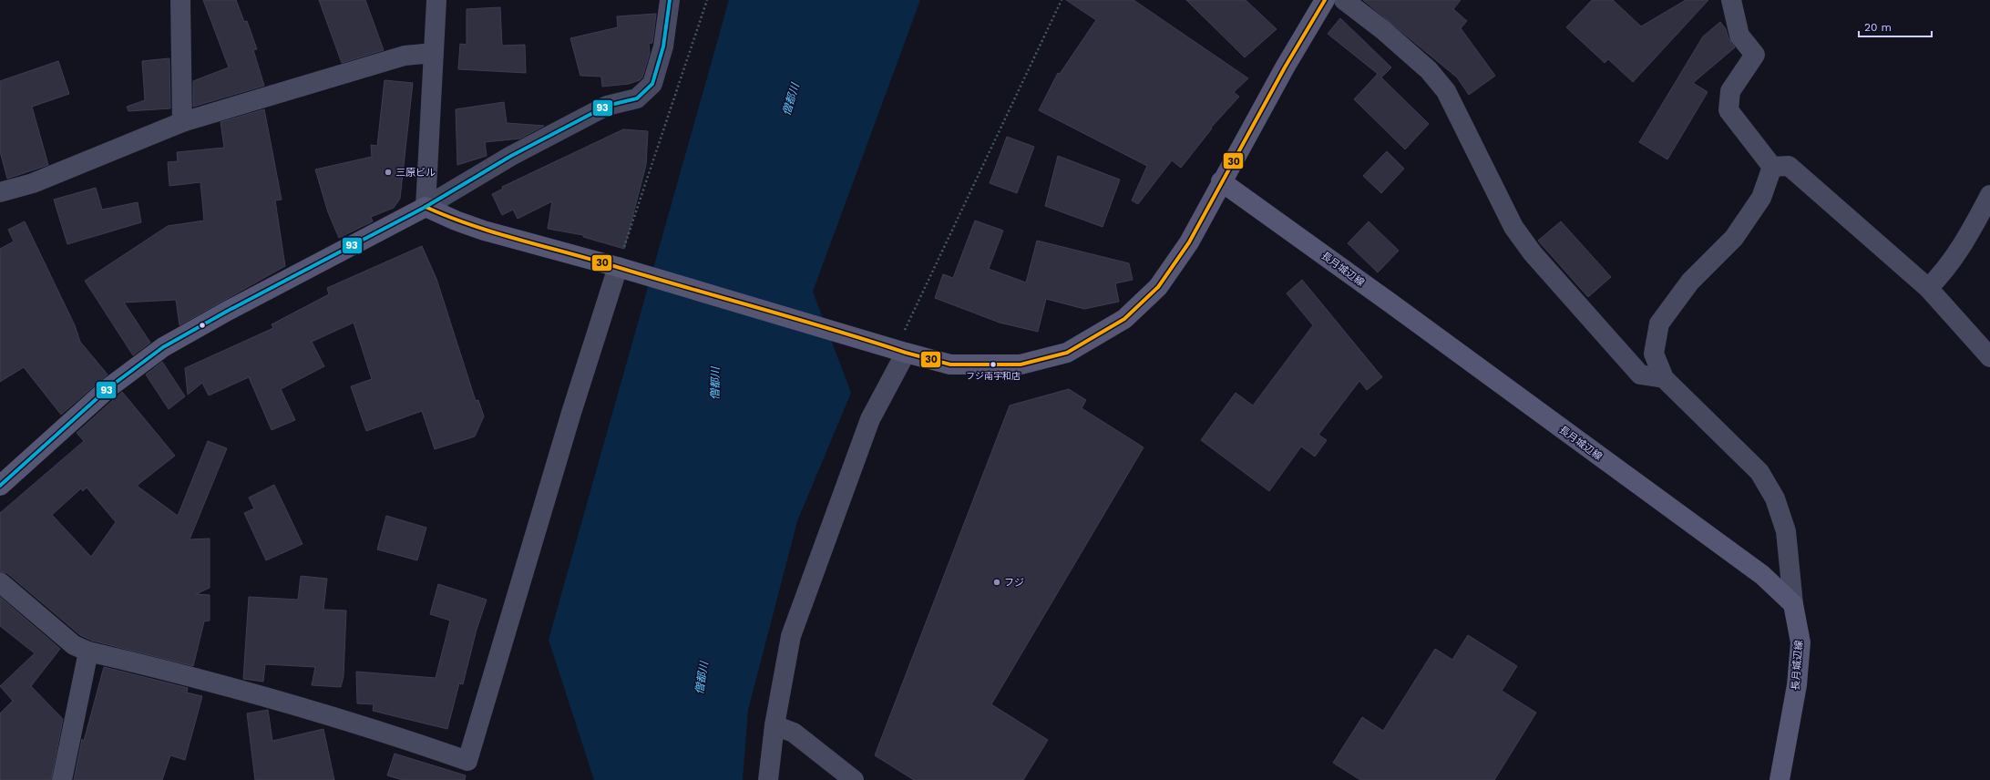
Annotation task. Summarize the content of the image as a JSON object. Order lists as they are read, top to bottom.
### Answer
{
  "streets": {
    "main road": ["長月城辺線"]
  },
  "water": ["僧都川"],
  "places": ["三原ビル", "フジ南宇和店", "フジ"],
  "lines": ["transit line 30", "transit line 93"],
  "scale_bar": "20 m"
}
